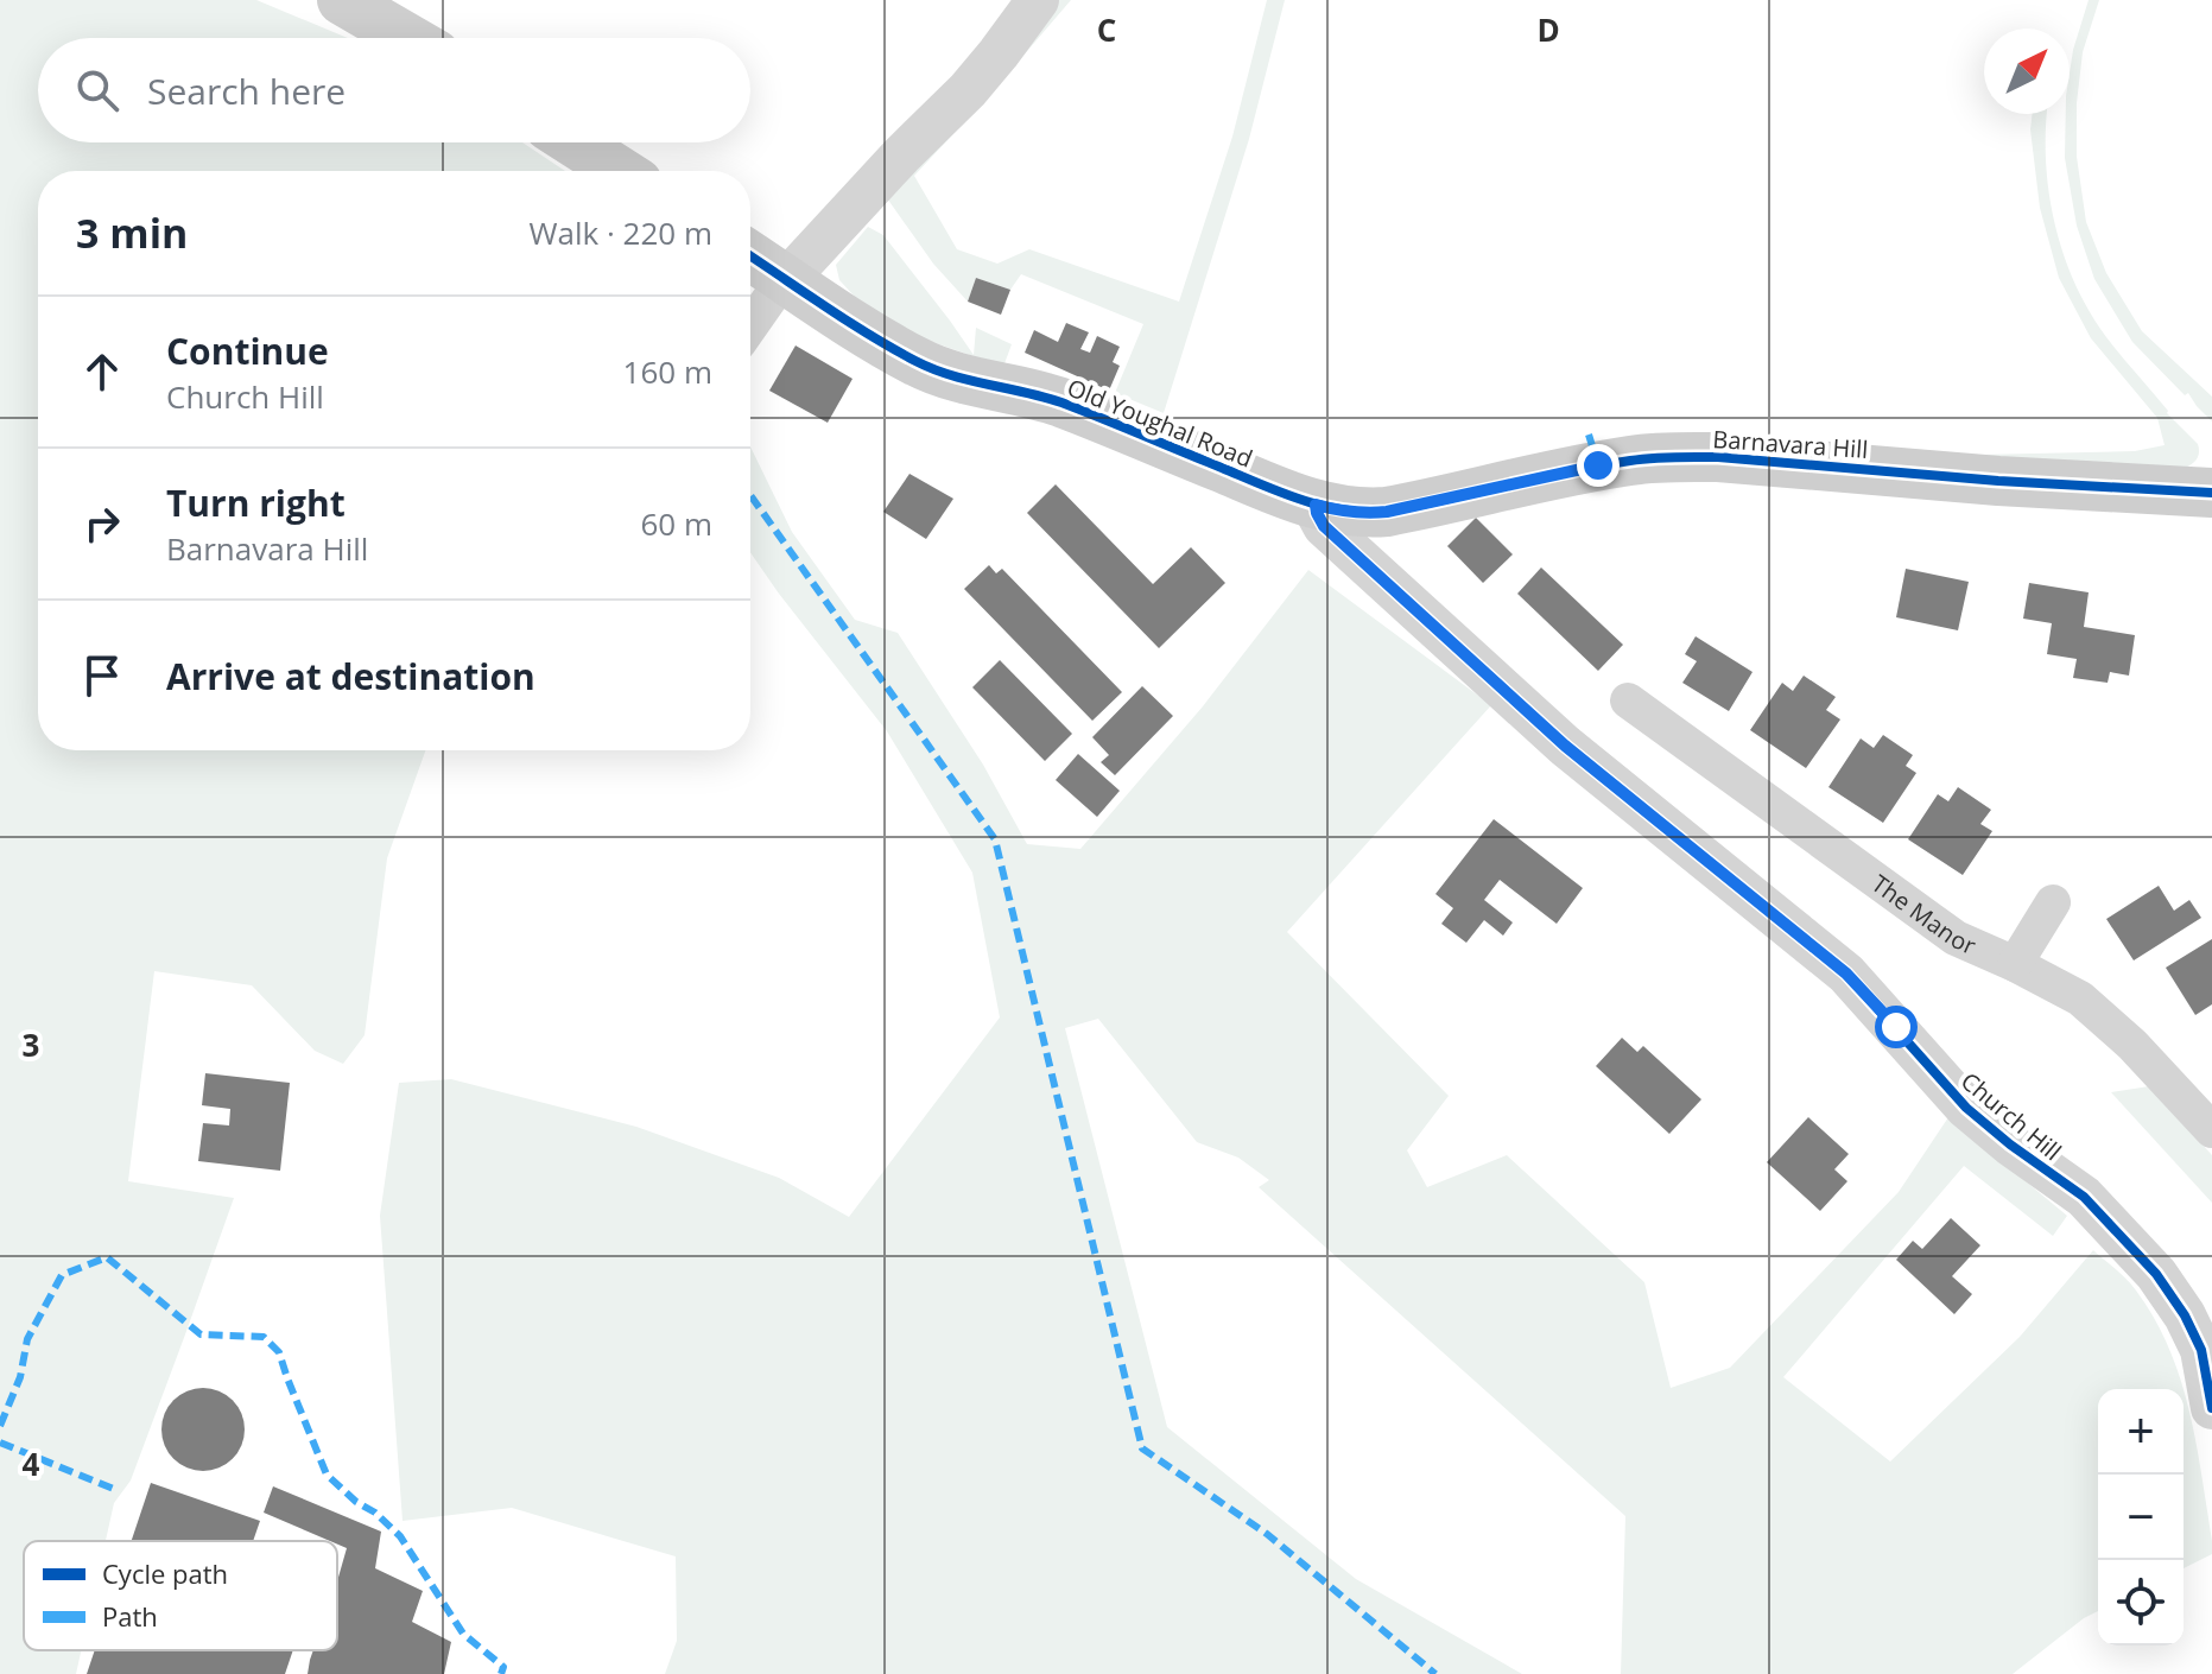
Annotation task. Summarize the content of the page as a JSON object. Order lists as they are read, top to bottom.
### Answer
{
  "streets": {
    "main road": ["Old Youghal Road", "Barnavara Hill"],
    "street": ["The Manor", "Church Hill"]
  },
  "crossings": [
    ["Old Youghal Road", "Barnavara Hill"],
    ["Old Youghal Road", "Church Hill"],
    ["Barnavara Hill", "Church Hill"]
  ],
  "legend": ["Cycle path", "Path"],
  "north": "top right",
  "page": {
    "search": "Search here",
    "heading": ["3 min", "Walk · 220 m"],
    "list": [
      ["Continue", "Church Hill", "160 m"],
      ["Turn right", "Barnavara Hill", "60 m"],
      "Arrive at destination"
    ],
    "map_buttons": ["+", "−"]
  },
  "grid": {
    "columns": ["C", "D"],
    "rows": ["3", "4"]
  }
}
